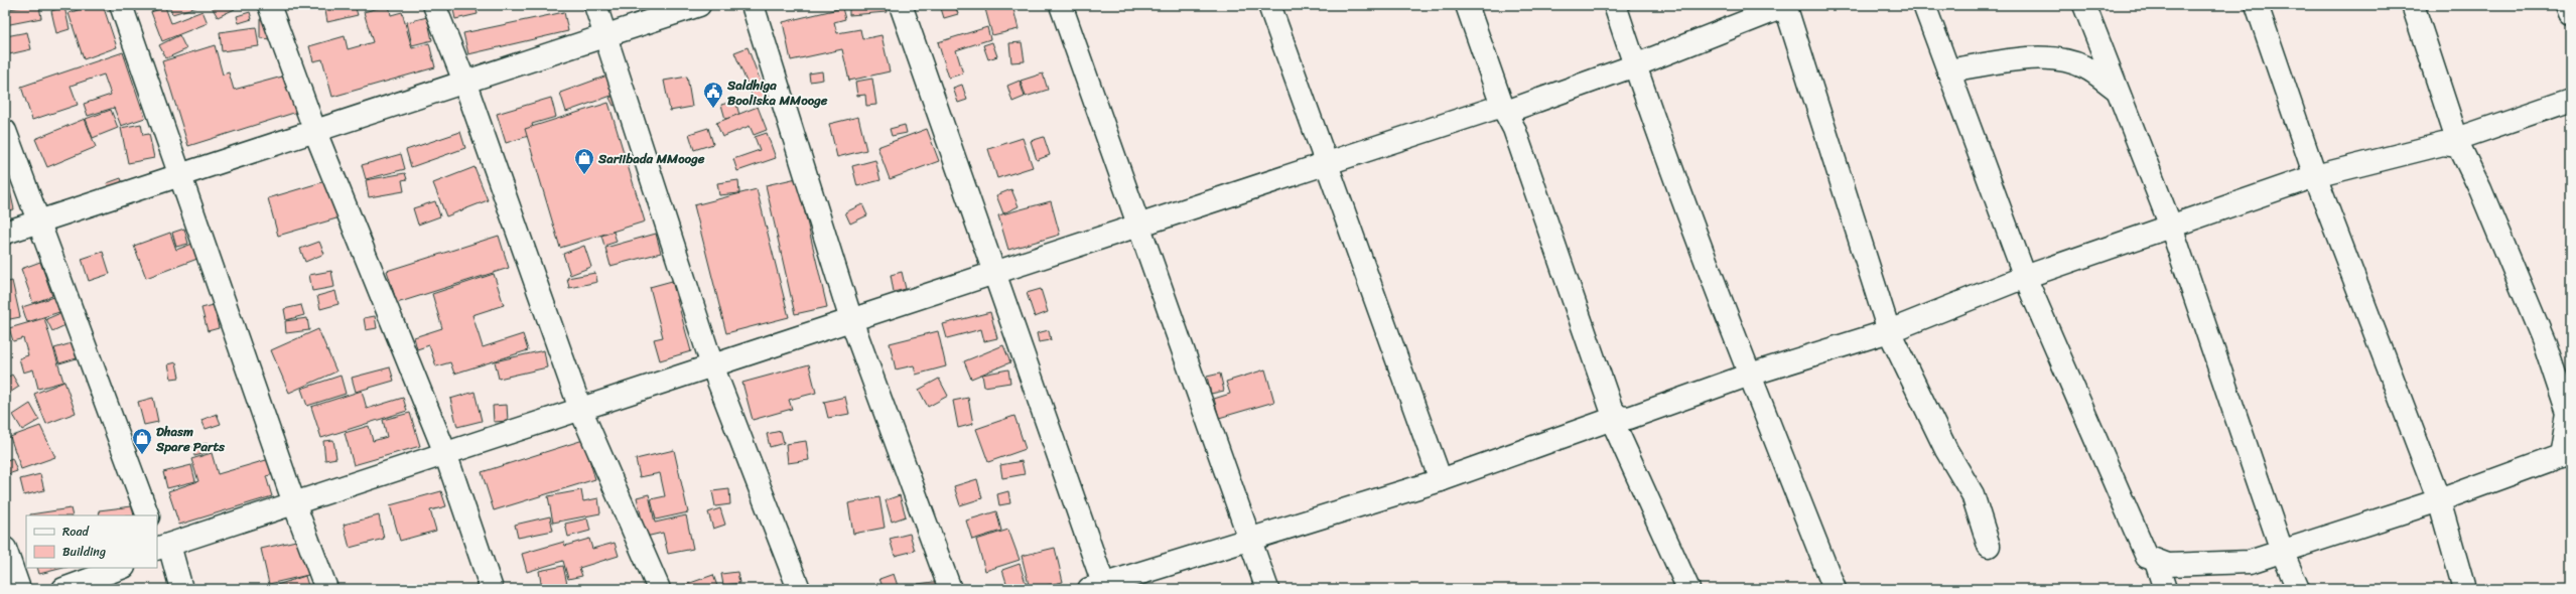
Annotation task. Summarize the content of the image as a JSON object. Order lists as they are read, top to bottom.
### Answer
{
  "places": {
    "public building": ["Saldhiga Booliska MMooge"],
    "shop": ["Sariibada MMooge", "Dhasm Spare Parts"]
  },
  "legend": ["Road", "Building"]
}
